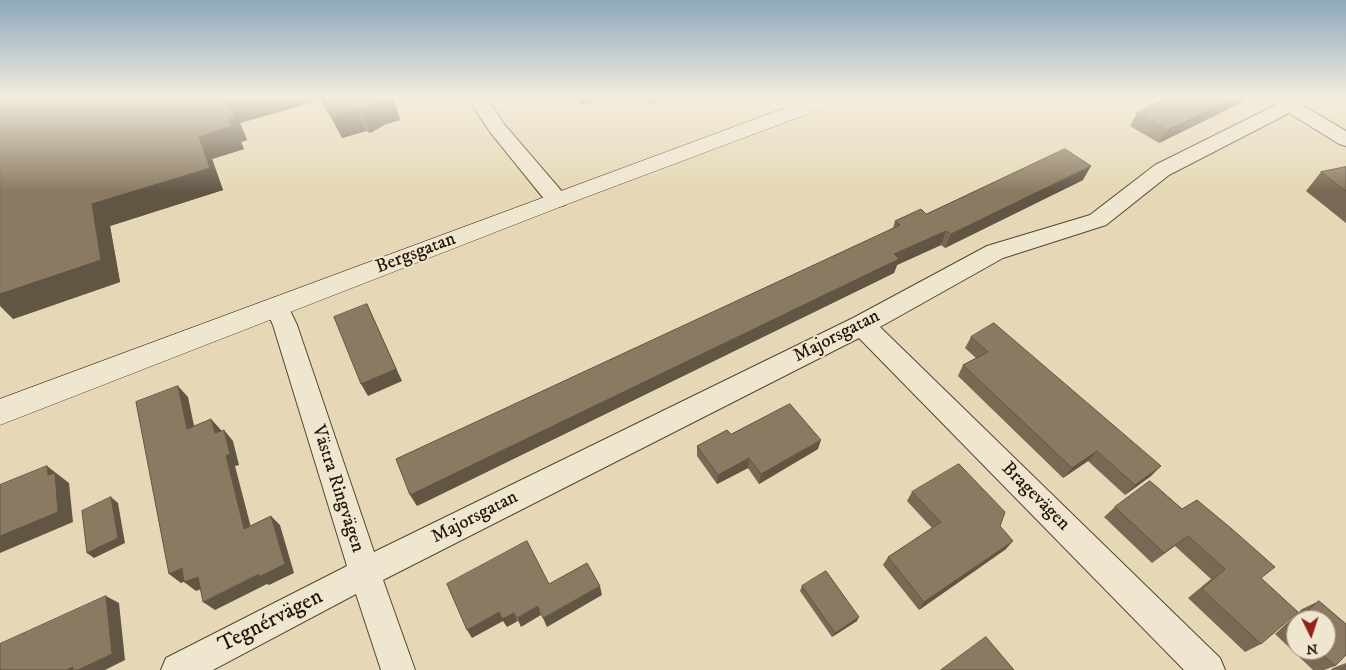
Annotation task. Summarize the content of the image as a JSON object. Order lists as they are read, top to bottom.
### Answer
{
  "streets": {
    "street": [
      "Bergsgatan",
      "Majorsgatan",
      "Västra Ringvägen",
      "Bragevägen",
      "Tegnérvägen"
    ]
  },
  "crossings": [
    ["Bergsgatan", "Västra Ringvägen"],
    ["Majorsgatan", "Västra Ringvägen"],
    ["Majorsgatan", "Bragevägen"],
    ["Majorsgatan", "Tegnérvägen"],
    ["Västra Ringvägen", "Tegnérvägen"]
  ],
  "north": "bottom"
}
